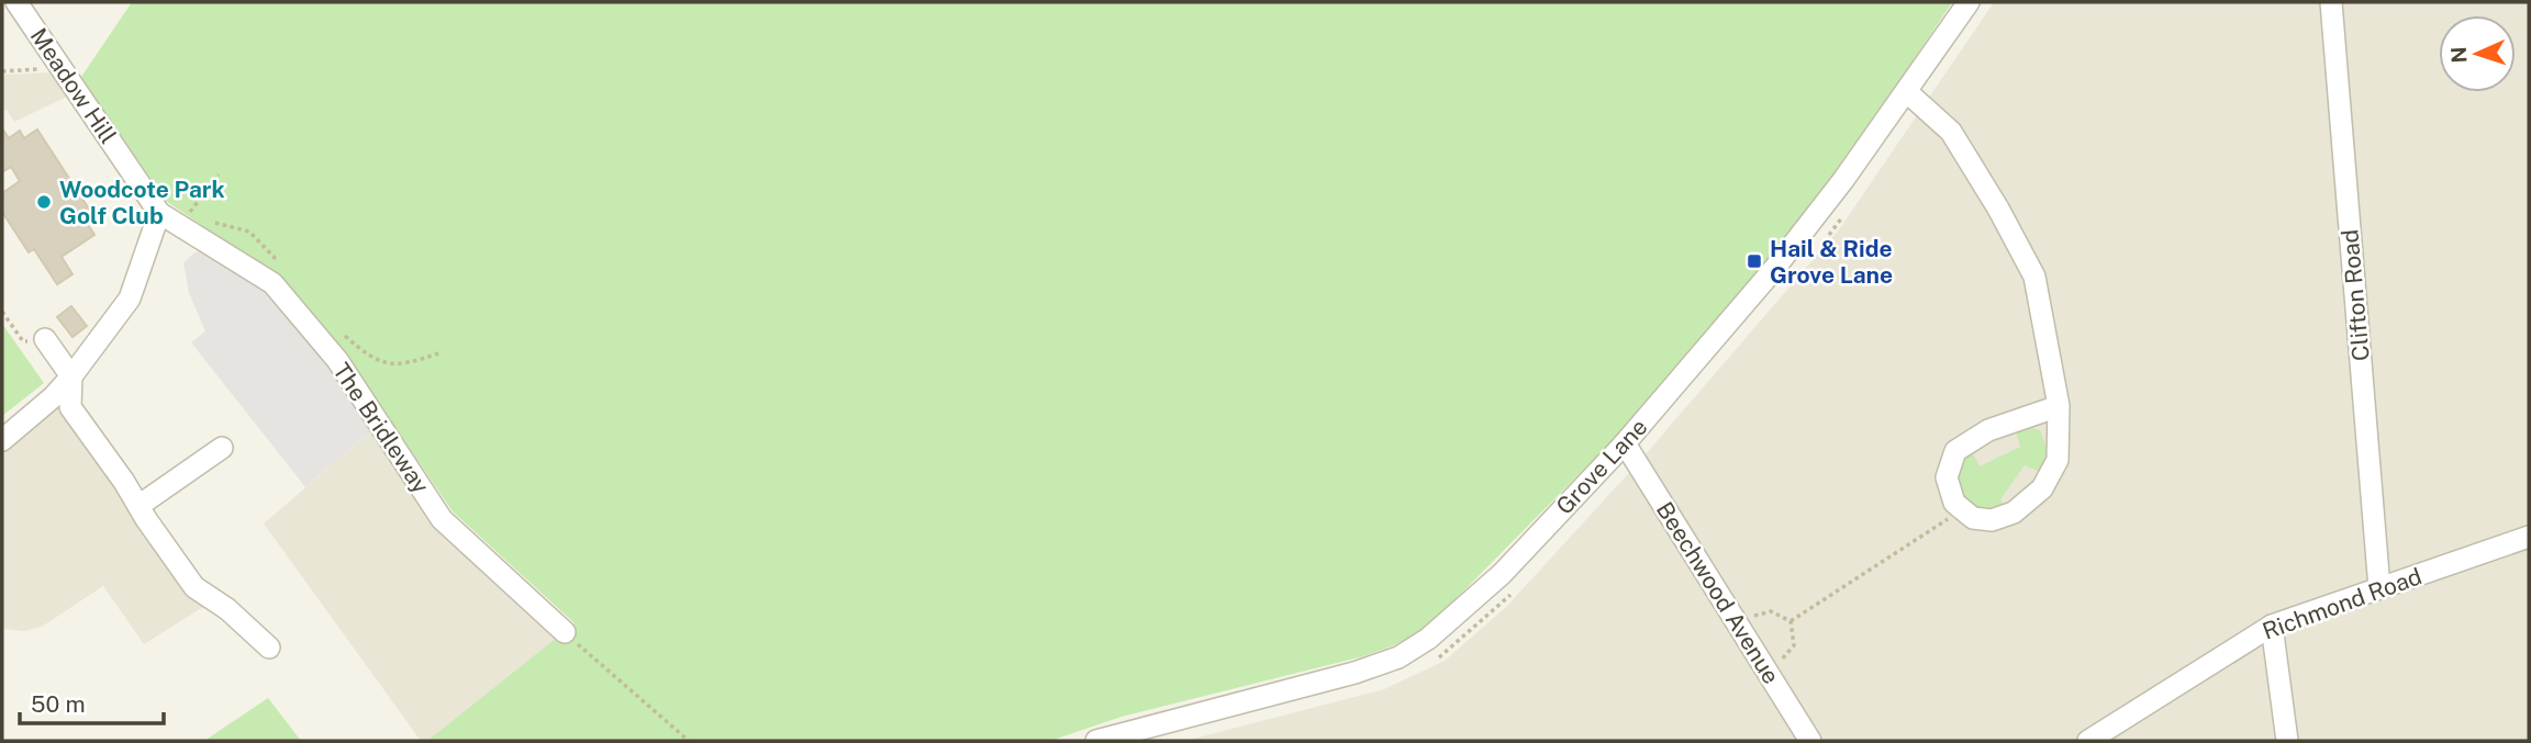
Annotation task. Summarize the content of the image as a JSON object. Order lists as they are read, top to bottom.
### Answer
{
  "streets": {
    "street": [
      "Meadow Hill",
      "Clifton Road",
      "The Bridleway",
      "Grove Lane",
      "Beechwood Avenue",
      "Richmond Road"
    ]
  },
  "crossings": [
    ["Meadow Hill", "The Bridleway"],
    ["Clifton Road", "Richmond Road"],
    ["Grove Lane", "Beechwood Avenue"]
  ],
  "places": {
    "other": ["Woodcote Park Golf Club"],
    "transit": ["Hail & Ride Grove Lane"]
  },
  "scale_bar": "50 m",
  "north": "left"
}
